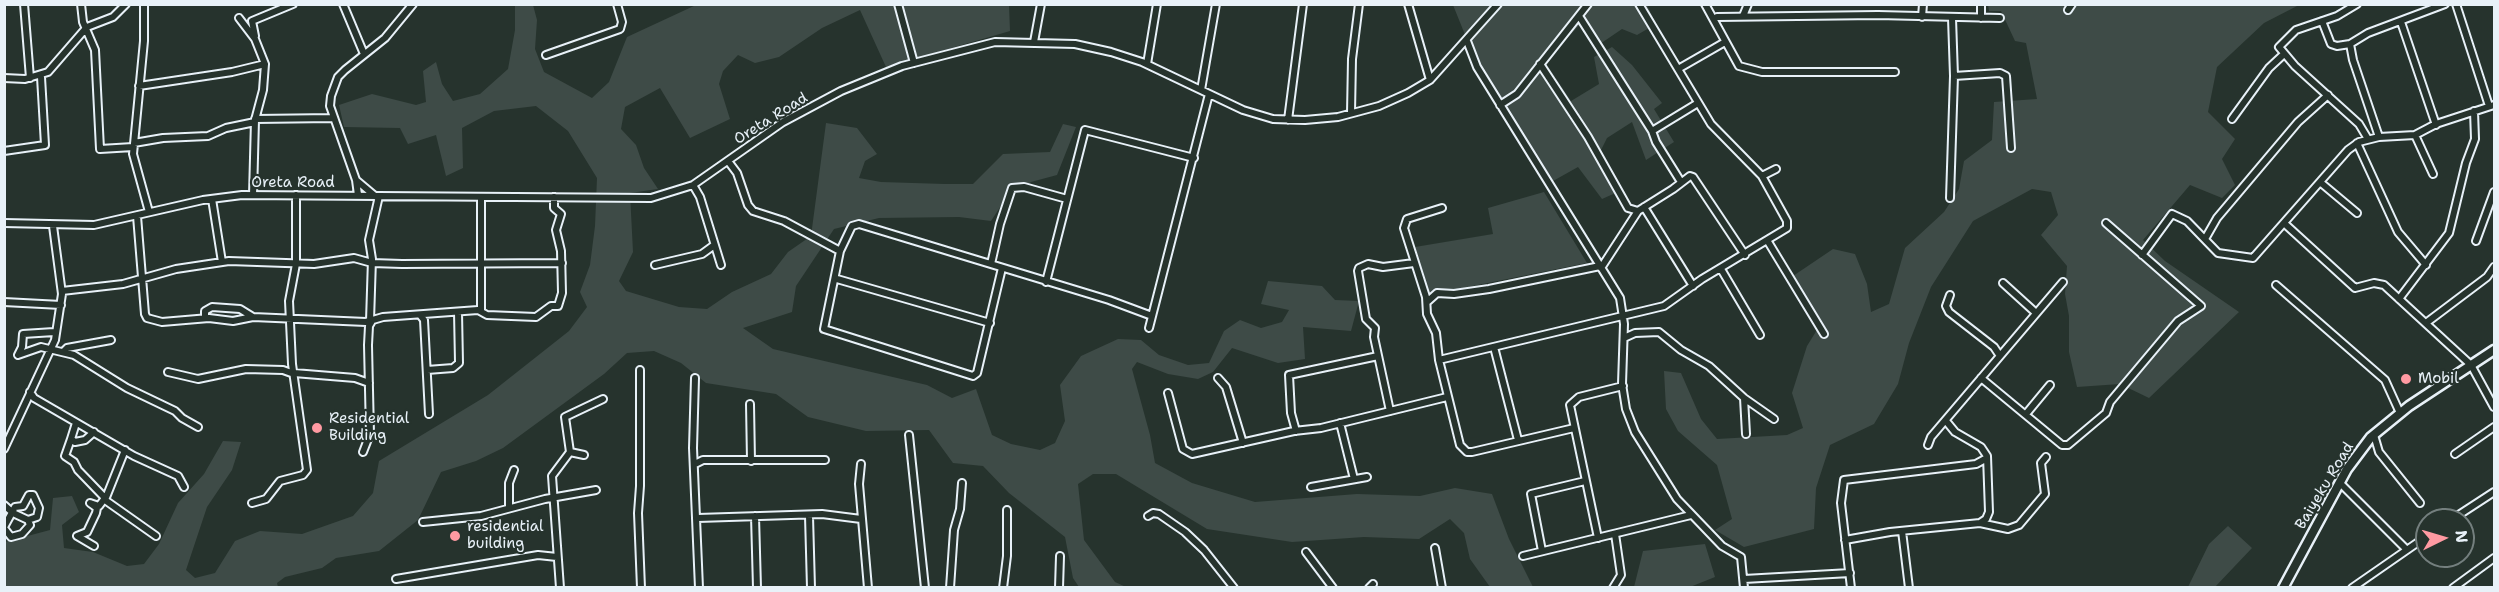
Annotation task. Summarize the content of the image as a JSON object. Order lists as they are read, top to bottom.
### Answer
{
  "streets": {
    "main road": ["Baiyeku Road"],
    "street": ["Oreta Road"]
  },
  "places": ["Mobil", "Residential Building", "residential building"],
  "north": "right"
}
